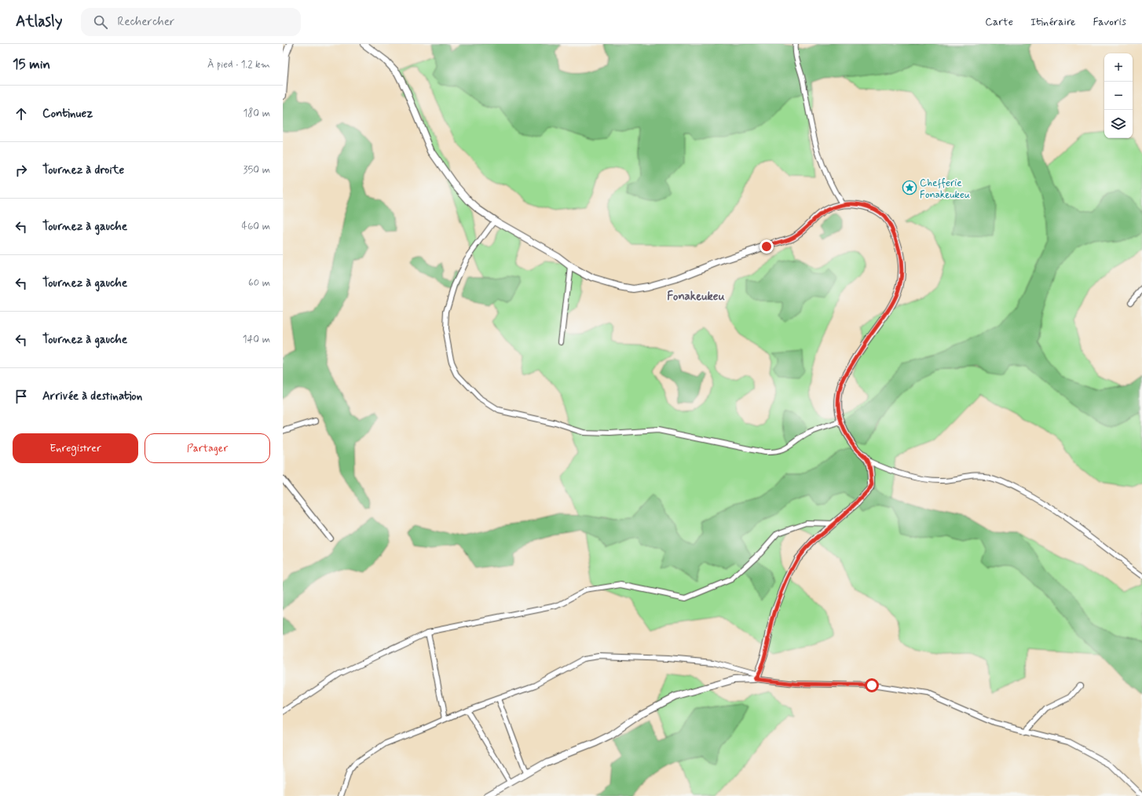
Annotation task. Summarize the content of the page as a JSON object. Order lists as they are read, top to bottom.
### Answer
{
  "districts": ["Fonakeukeu"],
  "places": {
    "place": ["Chefferie Fonakeukeu"]
  },
  "page": {
    "header": "Atlasly",
    "search": "Rechercher",
    "nav": ["Carte", "Itinéraire", "Favoris"],
    "heading": ["15 min", "À pied · 1.2 km"],
    "map_buttons": ["+", "−"],
    "list": [
      ["Continuez", "180 m"],
      ["Tournez à droite", "350 m"],
      ["Tournez à gauche", "460 m"],
      ["Tournez à gauche", "60 m"],
      ["Tournez à gauche", "140 m"],
      "Arrivée à destination"
    ],
    "buttons": ["Enregistrer", "Partager"]
  }
}
